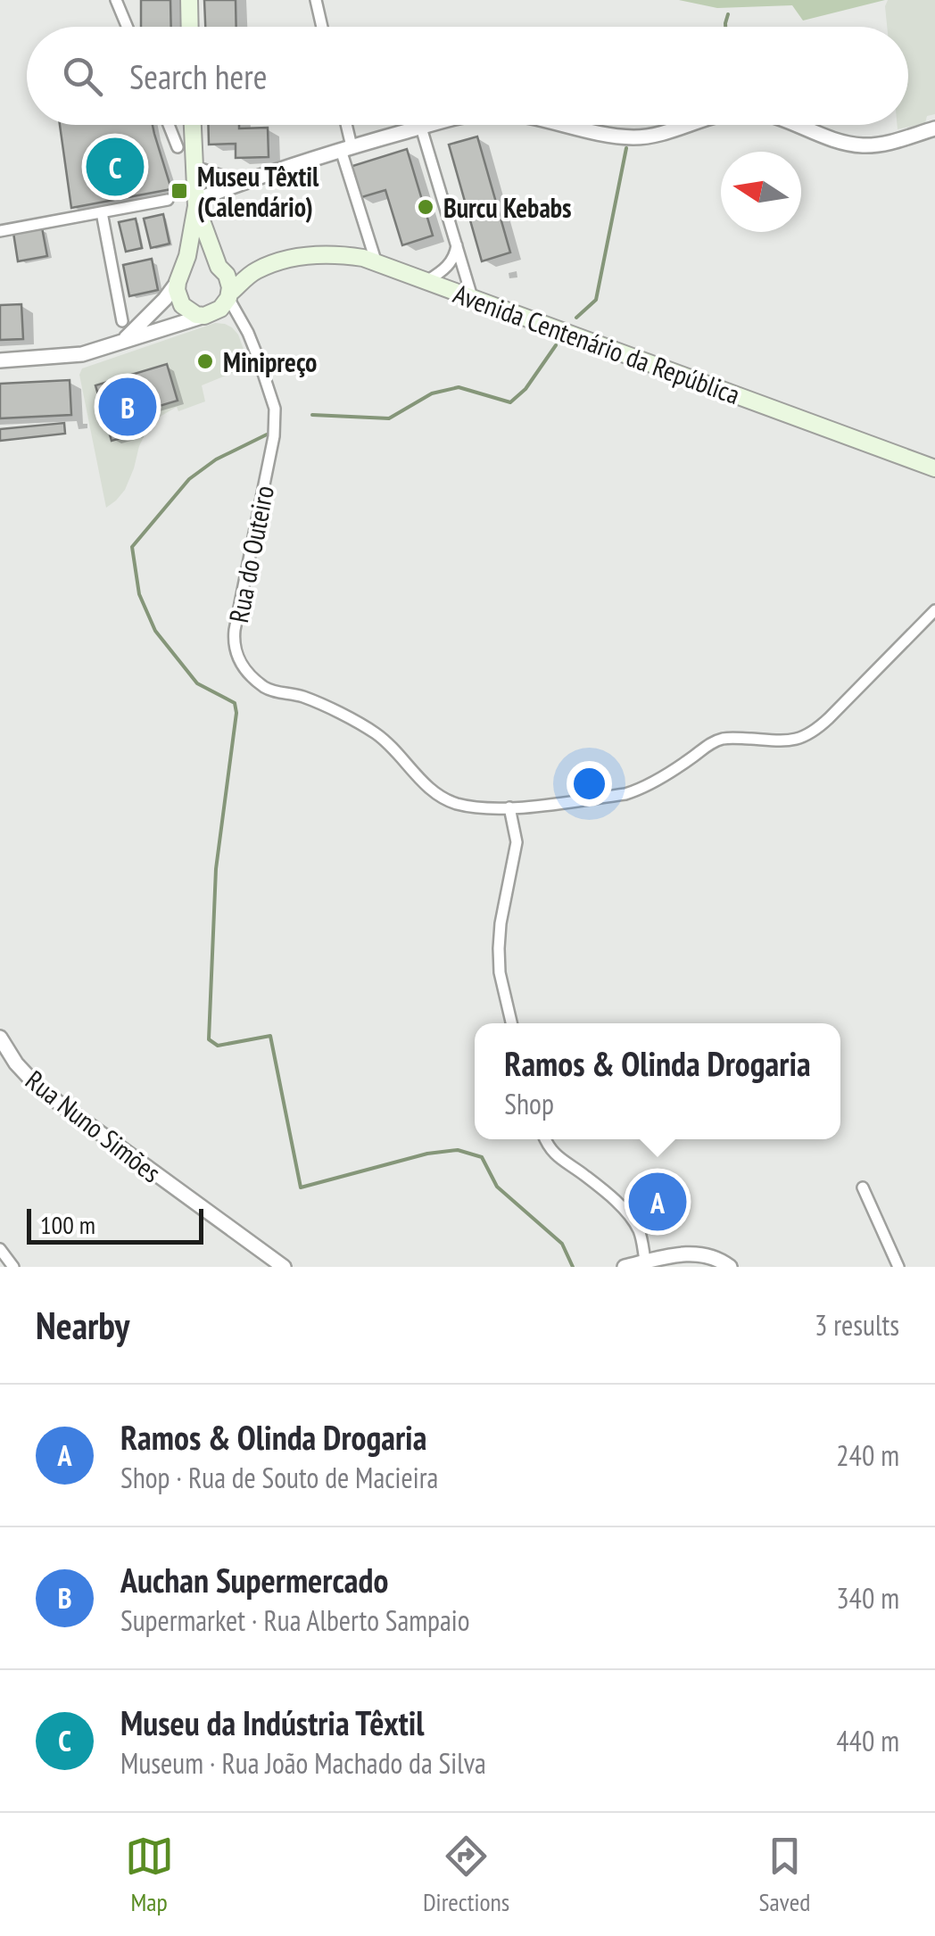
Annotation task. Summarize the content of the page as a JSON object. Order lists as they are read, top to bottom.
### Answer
{
  "streets": {
    "main road": ["Avenida Centenário da República"],
    "street": ["Rua do Outeiro", "Rua Nuno Simões"]
  },
  "crossings": [
    ["Avenida Centenário da República", "Rua do Outeiro"]
  ],
  "places": {
    "transit": ["Museu Têxtil (Calendário)"],
    "other": ["Burcu Kebabs", "Minipreço"]
  },
  "scale_bar": "100 m",
  "north": "left",
  "page": {
    "search": "Search here",
    "pins": ["C", "B", "A"],
    "popup": ["Ramos & Olinda Drogaria", "Shop"],
    "scale": "100 m",
    "heading": ["Nearby", "3 results"],
    "list": [
      {
        "mark": "A",
        "name": "Ramos & Olinda Drogaria",
        "note": "Shop · Rua de Souto de Macieira",
        "value": "240 m"
      },
      {
        "mark": "B",
        "name": "Auchan Supermercado",
        "note": "Supermarket · Rua Alberto Sampaio",
        "value": "340 m"
      },
      {
        "mark": "C",
        "name": "Museu da Indústria Têxtil",
        "note": "Museum · Rua João Machado da Silva",
        "value": "440 m"
      }
    ],
    "nav": ["Map", "Directions", "Saved"]
  }
}
